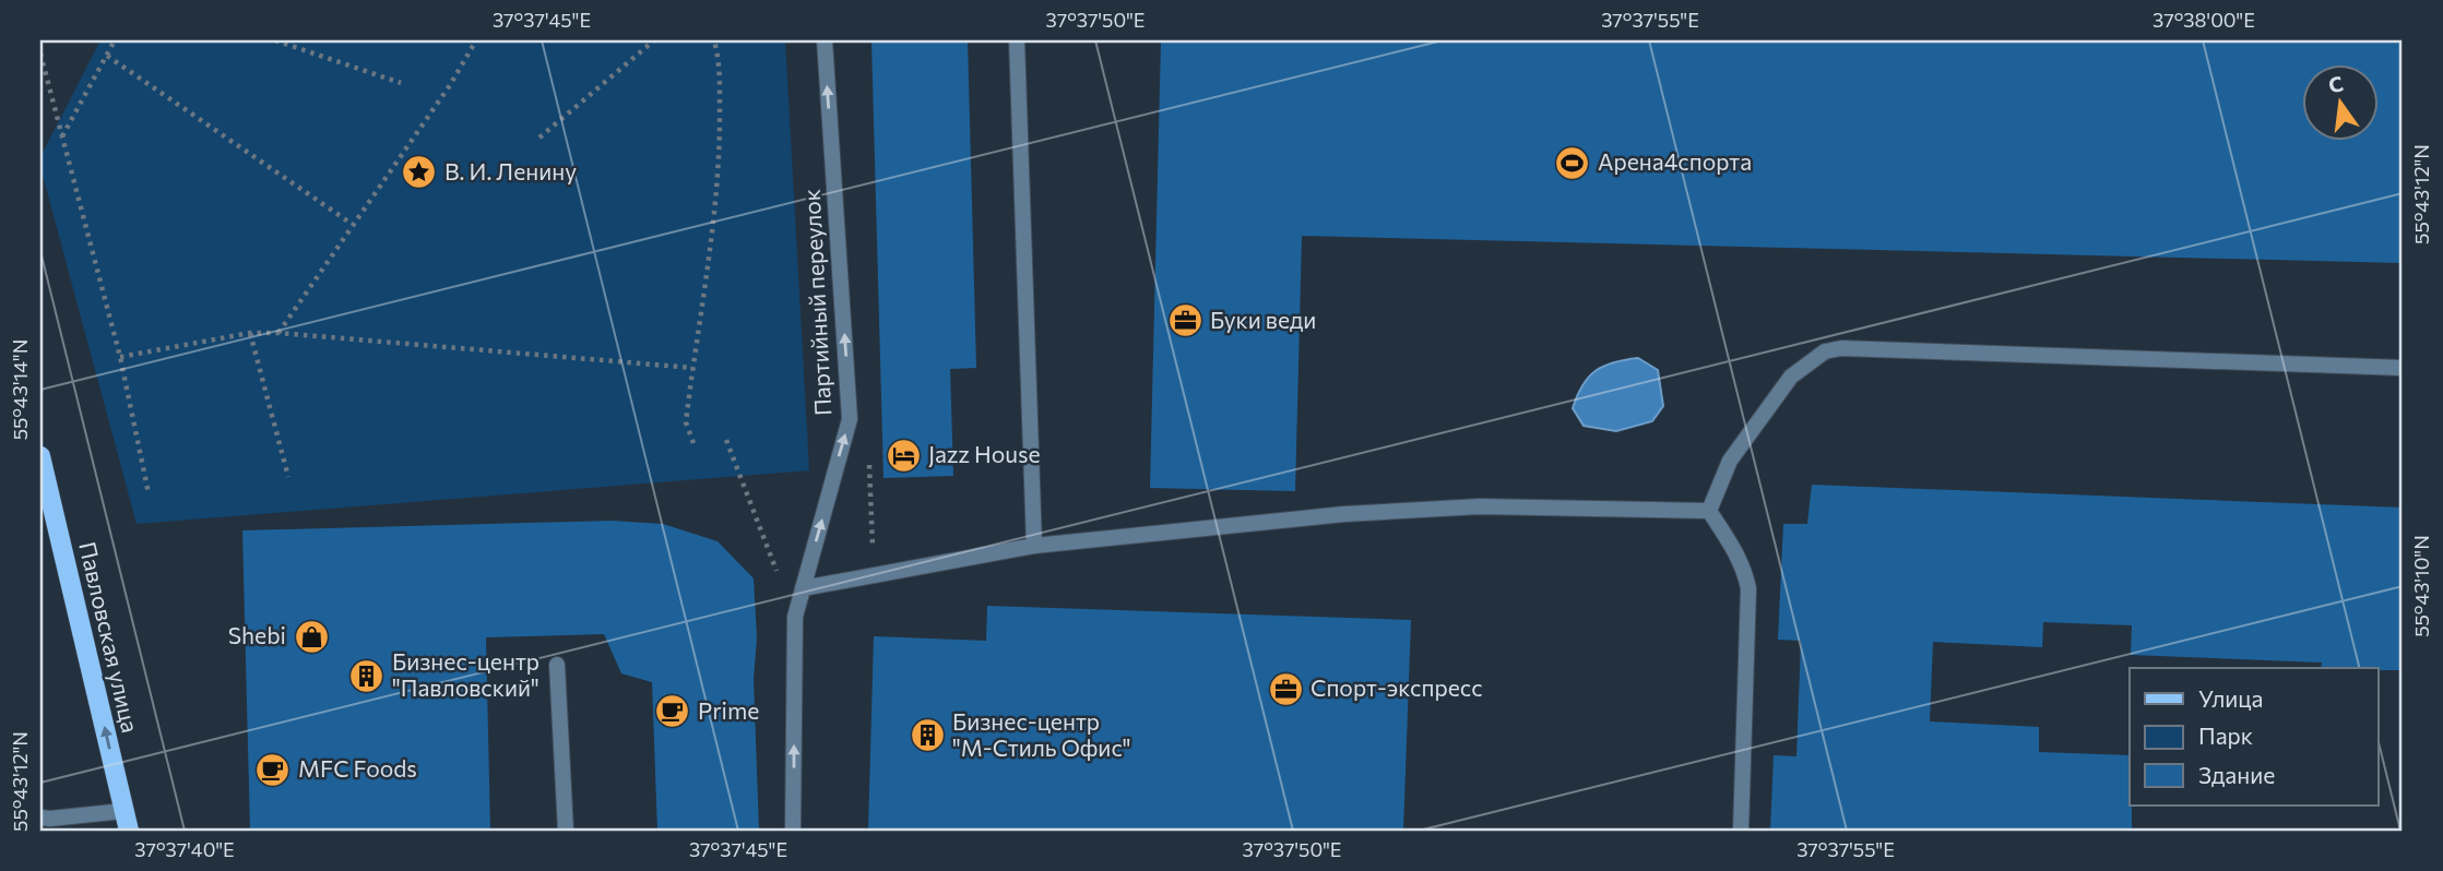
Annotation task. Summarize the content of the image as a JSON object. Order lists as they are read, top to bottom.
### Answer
{
  "streets": {
    "main road": ["Павловская улица"],
    "street": ["Партийный переулок"]
  },
  "one_way": ["Партийный переулок", "Павловская улица"],
  "places": {
    "sports": ["Арена4спорта"],
    "place": ["В. И. Ленину"],
    "office": ["Буки веди", "Спорт-экспресс"],
    "hotel": ["Jazz House"],
    "shop": ["Shebi"],
    "building": ["Бизнес-центр \"Павловский\"", "Бизнес-центр \"М-Стиль Офис\""],
    "cafe": ["Prime", "MFC Foods"]
  },
  "legend": ["Улица", "Парк", "Здание"],
  "north": "top",
  "coordinates": [
    "37°37'45\"E",
    "37°37'50\"E",
    "37°37'55\"E",
    "37°38'00\"E",
    "55°43'12\"N",
    "55°43'14\"N",
    "55°43'10\"N",
    "37°37'40\"E"
  ]
}
